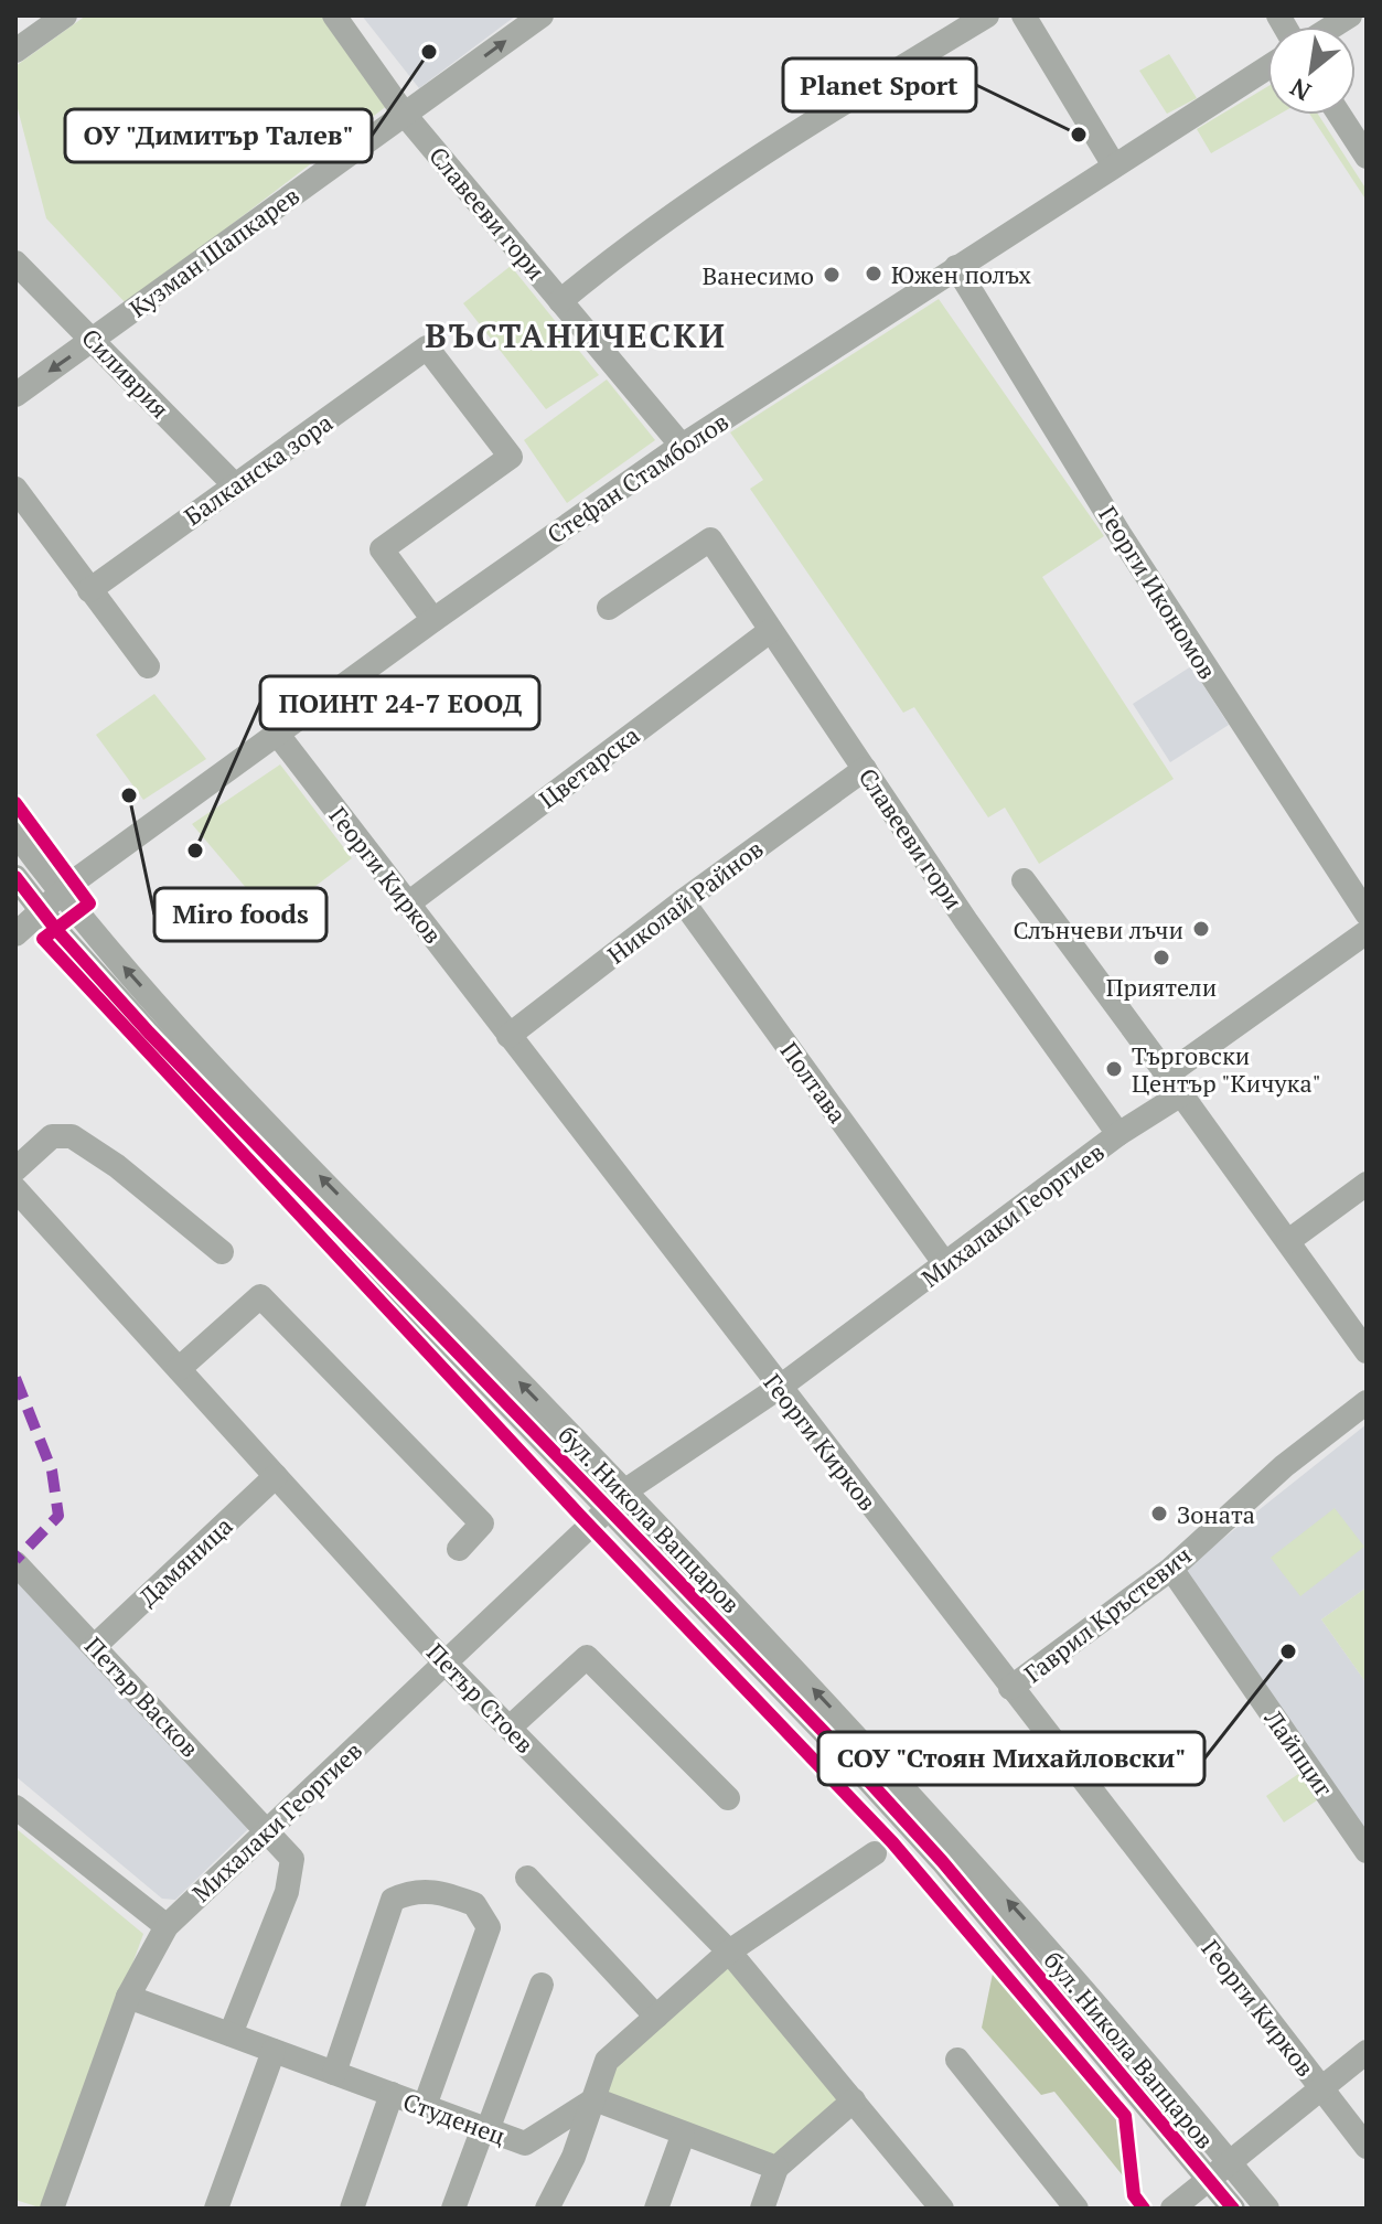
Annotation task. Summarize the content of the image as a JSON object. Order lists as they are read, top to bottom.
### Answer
{
  "streets": {
    "street": [
      "Славееви гори",
      "Кузман Шапкарев",
      "Силиврия",
      "Балканска зора",
      "Стефан Стамболов",
      "Георги Икономов",
      "Цветарска",
      "Георги Кирков",
      "Николай Райнов",
      "Полтава",
      "Михалаки Георгиев",
      "бул. Никола Вапцаров",
      "Дамяница",
      "Гаврил Кръстевич",
      "Петър Васков",
      "Петър Стоев",
      "Лайпциг",
      "Студенец"
    ]
  },
  "crossings": [
    ["Славееви гори", "Кузман Шапкарев"],
    ["Славееви гори", "Стефан Стамболов"],
    ["Славееви гори", "Цветарска"],
    ["Славееви гори", "Николай Райнов"],
    ["Славееви гори", "Михалаки Георгиев"],
    ["Кузман Шапкарев", "Силиврия"],
    ["Силиврия", "Балканска зора"],
    ["Балканска зора", "Стефан Стамболов"],
    ["Стефан Стамболов", "Георги Икономов"],
    ["Стефан Стамболов", "Георги Кирков"],
    ["Стефан Стамболов", "бул. Никола Вапцаров"],
    ["Цветарска", "Георги Кирков"],
    ["Георги Кирков", "Николай Райнов"],
    ["Георги Кирков", "Михалаки Георгиев"],
    ["Георги Кирков", "Гаврил Кръстевич"],
    ["Николай Райнов", "Полтава"],
    ["Полтава", "Михалаки Георгиев"],
    ["Михалаки Георгиев", "бул. Никола Вапцаров"],
    ["Михалаки Георгиев", "Петър Васков"],
    ["Михалаки Георгиев", "Петър Стоев"],
    ["Михалаки Георгиев", "Студенец"],
    ["Дамяница", "Петър Васков"],
    ["Дамяница", "Петър Стоев"],
    ["Гаврил Кръстевич", "Лайпциг"],
    ["Петър Васков", "Студенец"]
  ],
  "districts": ["ВЪСТАНИЧЕСКИ"],
  "places": [
    "ОУ \"Димитър Талев\"",
    "Planet Sport",
    "Южен полъх",
    "Ванесимо",
    "Miro foods",
    "ПОИНТ 24-7 ЕООД",
    "Слънчеви лъчи",
    "Приятели",
    "Търговски Център \"Кичука\"",
    "Зоната",
    "СОУ \"Стоян Михайловски\""
  ],
  "north": "bottom left"
}
